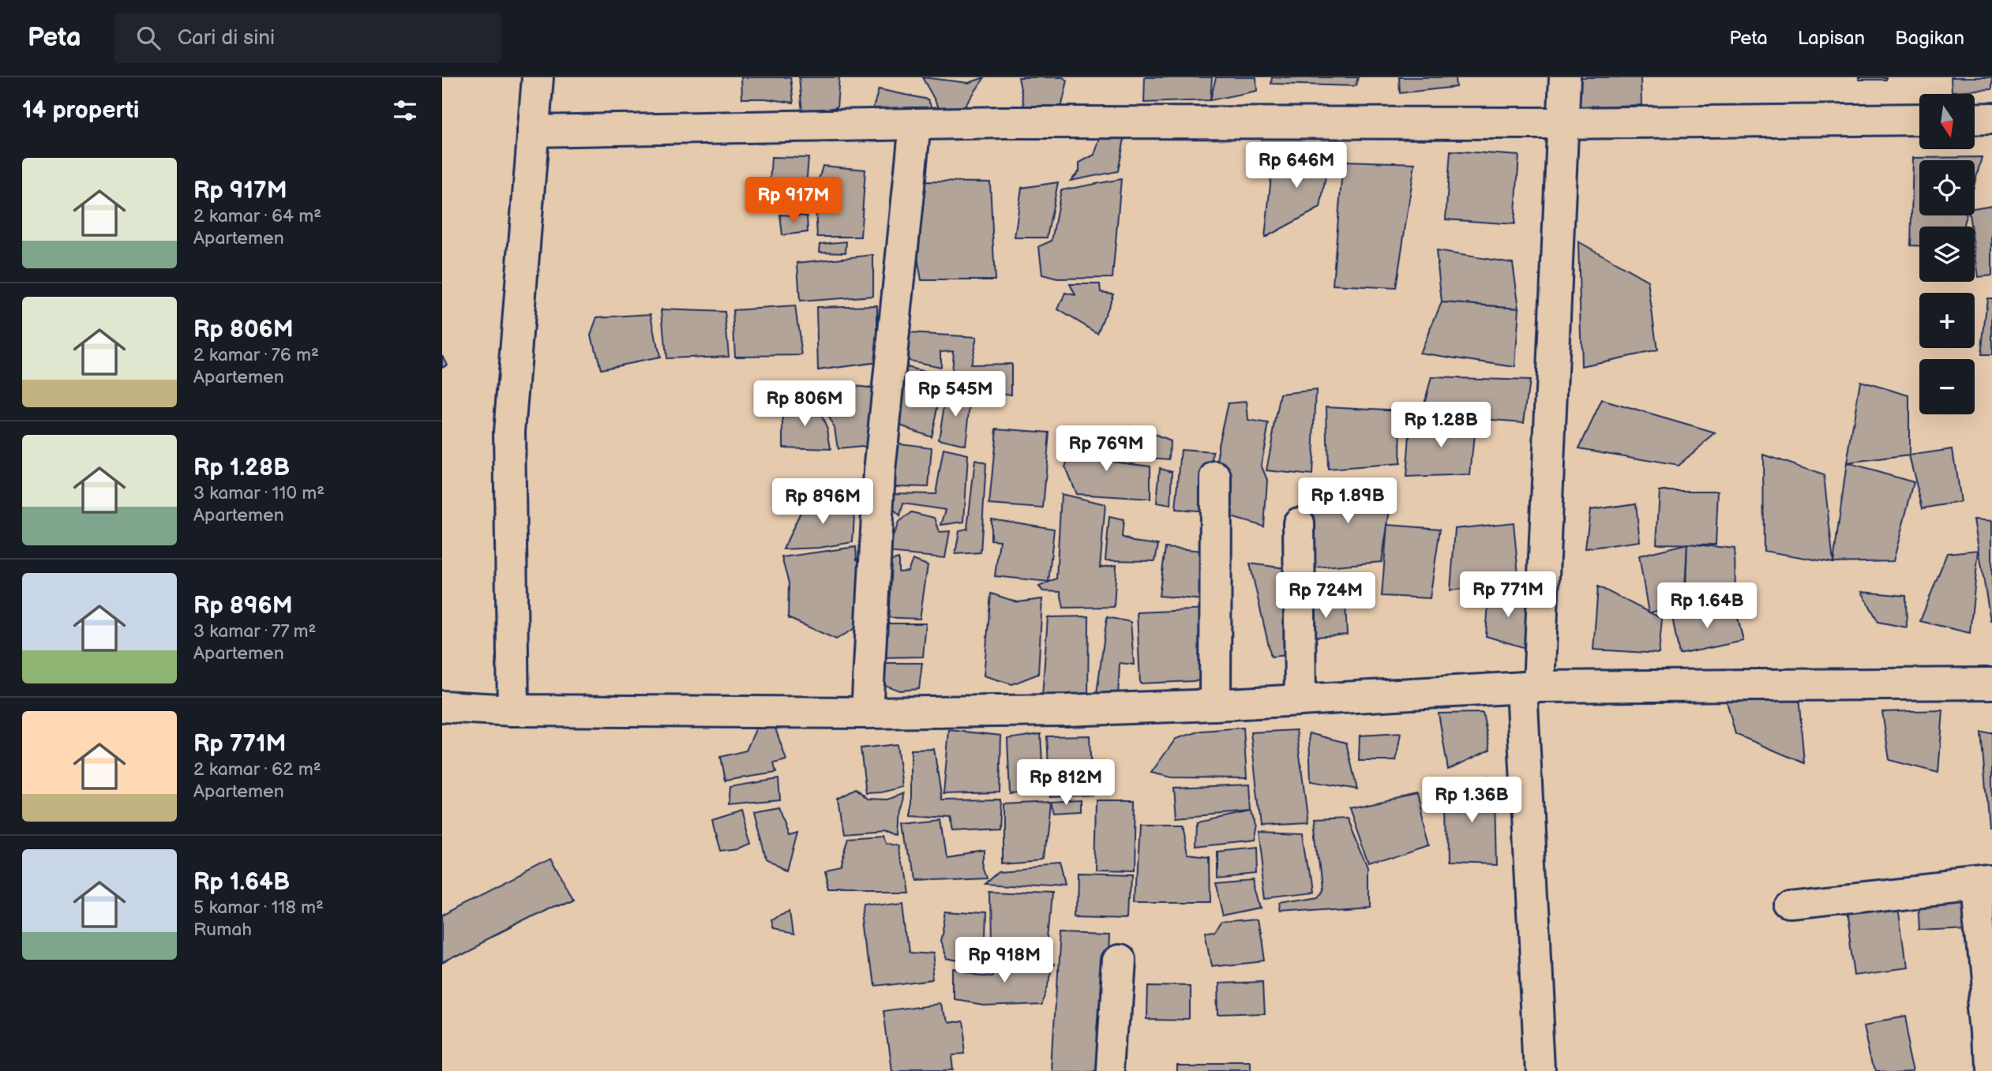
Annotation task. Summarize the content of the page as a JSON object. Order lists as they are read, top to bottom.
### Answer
{
  "north": "bottom",
  "page": {
    "header": "Peta",
    "search": "Cari di sini",
    "nav": ["Peta", "Lapisan", "Bagikan"],
    "heading": "14 properti",
    "map_buttons": ["+", "−"],
    "price": [
      "Rp 646M",
      "Rp 917M",
      "Rp 545M",
      "Rp 806M",
      "Rp 1.28B",
      "Rp 769M",
      "Rp 1.89B",
      "Rp 896M",
      "Rp 771M",
      "Rp 724M",
      "Rp 1.64B",
      "Rp 812M",
      "Rp 1.36B",
      "Rp 918M"
    ],
    "list": [
      {
        "name": "Rp 917M",
        "note": "2 kamar · 64 m² · Apartemen"
      },
      {
        "name": "Rp 806M",
        "note": "2 kamar · 76 m² · Apartemen"
      },
      {
        "name": "Rp 1.28B",
        "note": "3 kamar · 110 m² · Apartemen"
      },
      {
        "name": "Rp 896M",
        "note": "3 kamar · 77 m² · Apartemen"
      },
      {
        "name": "Rp 771M",
        "note": "2 kamar · 62 m² · Apartemen"
      },
      {
        "name": "Rp 1.64B",
        "note": "5 kamar · 118 m² · Rumah"
      }
    ]
  }
}
